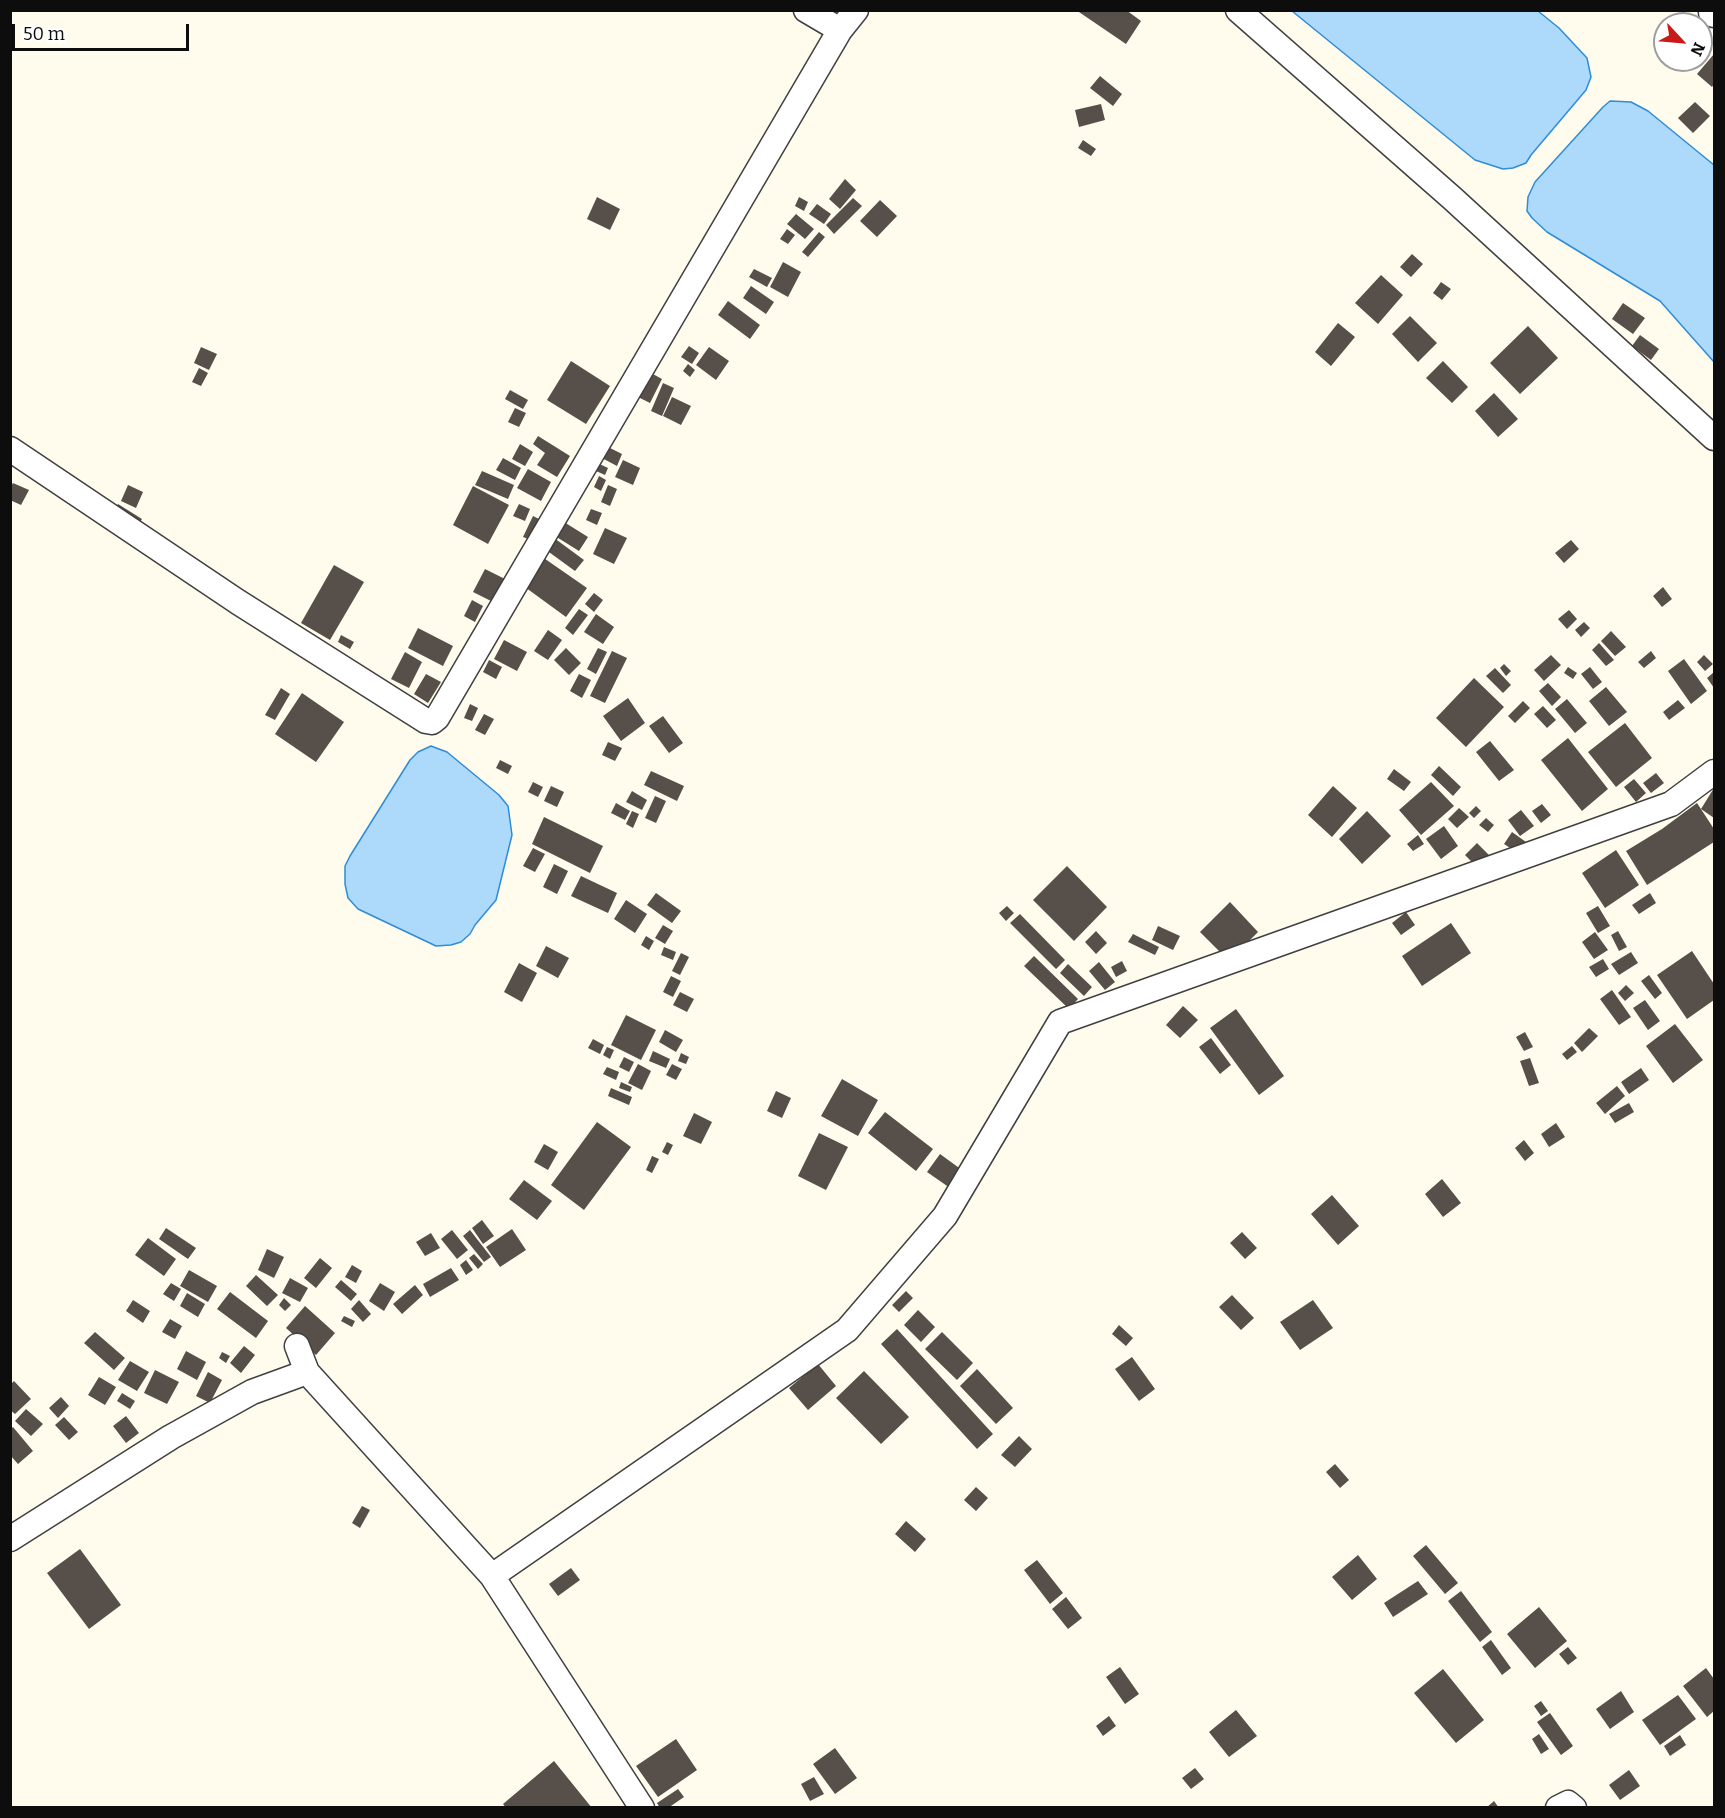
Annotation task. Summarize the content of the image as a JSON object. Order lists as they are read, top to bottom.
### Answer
{
  "scale_bar": "50 m",
  "north": "bottom right"
}
